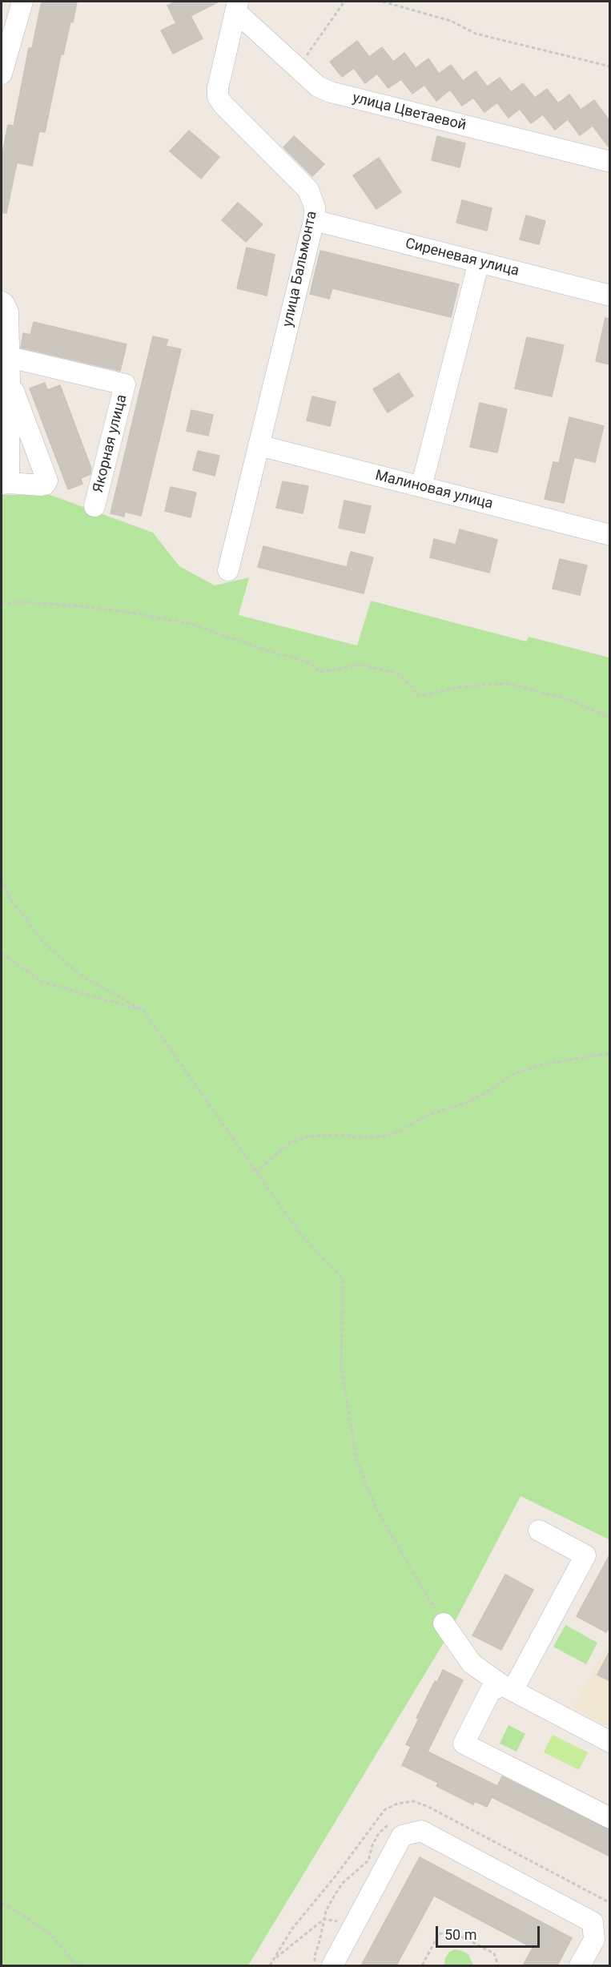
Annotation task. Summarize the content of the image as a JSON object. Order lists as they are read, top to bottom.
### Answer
{
  "streets": {
    "street": [
      "улица Цветаевой",
      "Сиреневая улица",
      "улица Бальмонта",
      "Якорная улица",
      "Малиновая улица"
    ]
  },
  "crossings": [
    ["улица Цветаевой", "улица Бальмонта"],
    ["Сиреневая улица", "улица Бальмонта"],
    ["улица Бальмонта", "Малиновая улица"]
  ],
  "scale_bar": "50 m"
}
